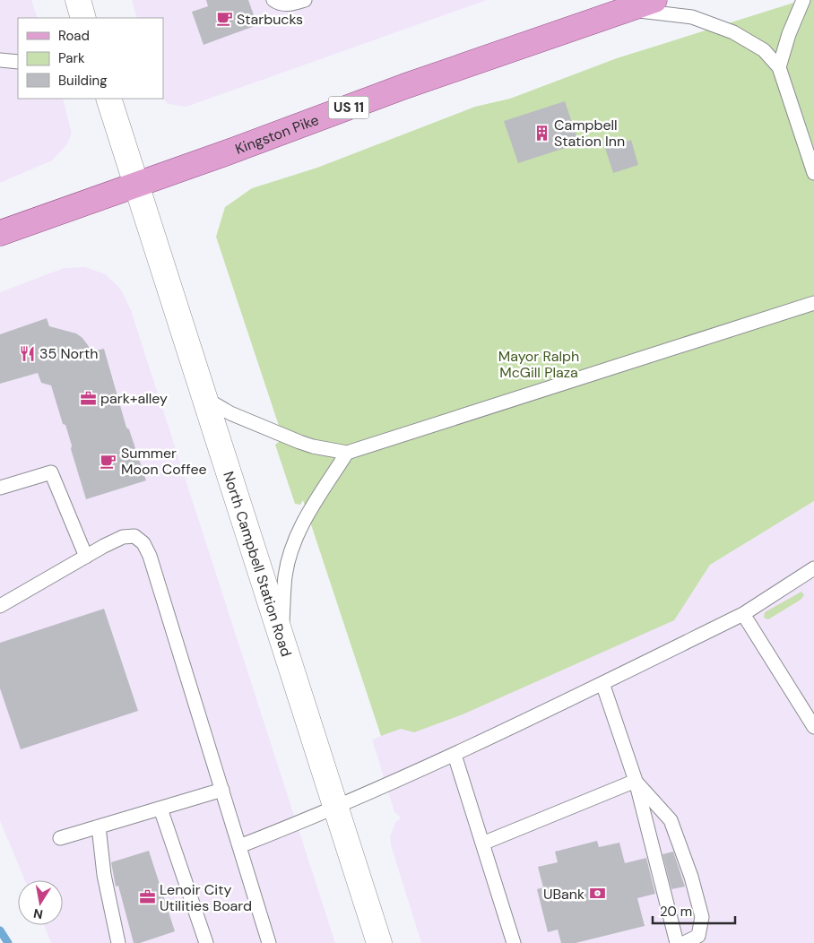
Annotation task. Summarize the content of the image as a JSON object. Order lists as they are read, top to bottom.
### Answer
{
  "streets": {
    "main road": ["US 11", "Kingston Pike", "North Campbell Station Road"]
  },
  "crossings": [
    ["Kingston Pike", "North Campbell Station Road"]
  ],
  "parks": ["Mayor Ralph McGill Plaza"],
  "places": {
    "cafe": ["Starbucks", "Summer Moon Coffee"],
    "building": ["Campbell Station Inn"],
    "restaurant": ["35 North"],
    "office": ["park+alley", "Lenoir City Utilities Board"],
    "bank": ["UBank"]
  },
  "legend": ["Road", "Park", "Building"],
  "scale_bar": "20 m",
  "north": "bottom"
}
